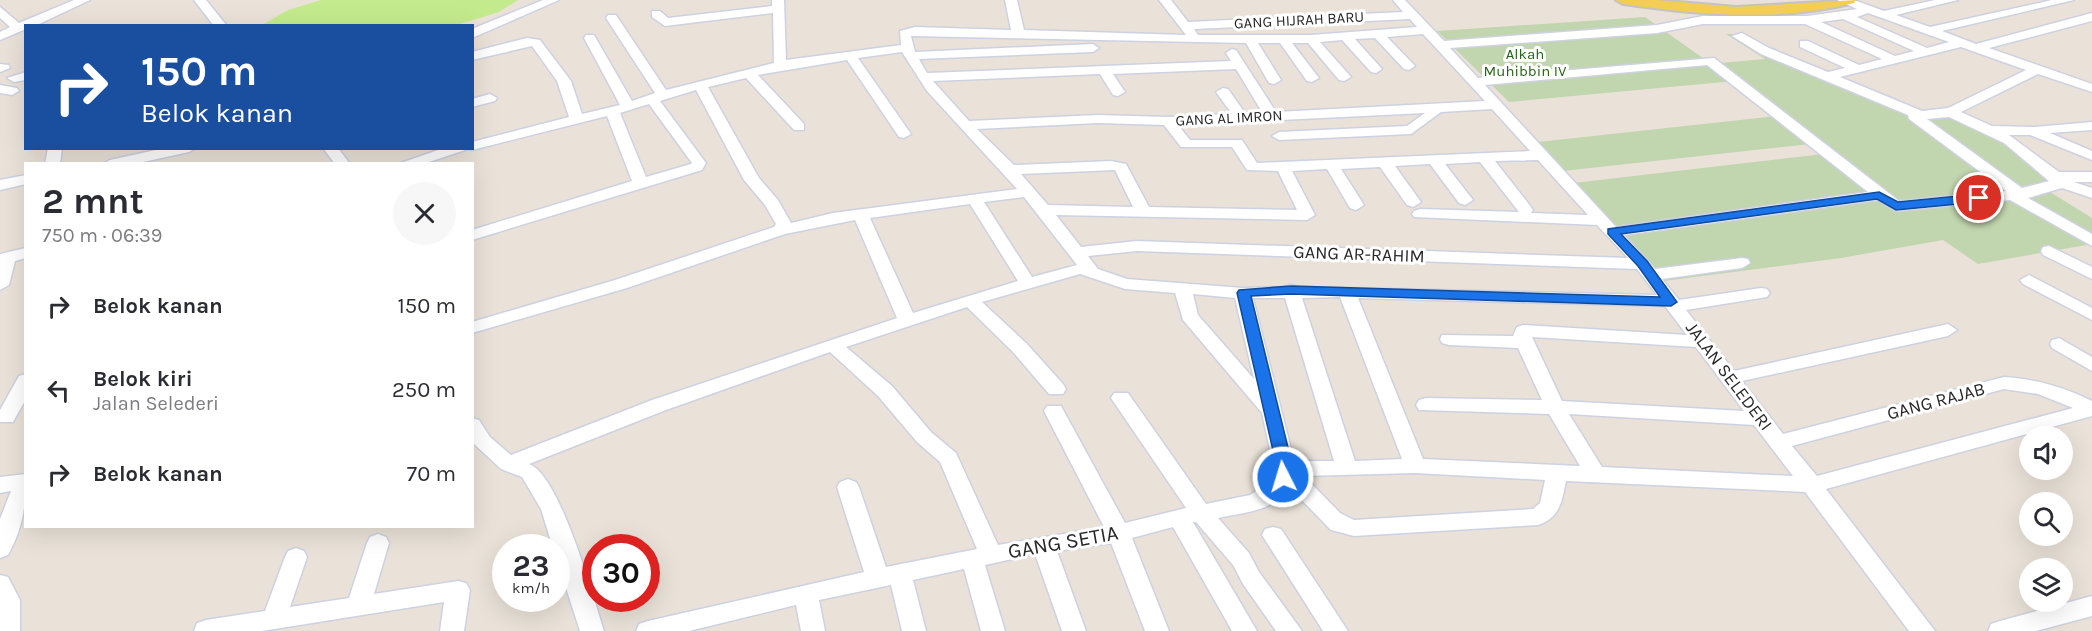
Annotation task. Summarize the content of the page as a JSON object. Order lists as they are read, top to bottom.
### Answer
{
  "streets": {
    "street": [
      "GANG HIJRAH BARU",
      "GANG AL IMRON",
      "GANG AR-RAHIM",
      "JALAN SELEDERI",
      "GANG RAJAB",
      "GANG SETIA"
    ]
  },
  "crossings": [
    ["GANG HIJRAH BARU", "JALAN SELEDERI"],
    ["GANG AL IMRON", "JALAN SELEDERI"],
    ["GANG AR-RAHIM", "JALAN SELEDERI"],
    ["JALAN SELEDERI", "GANG RAJAB"]
  ],
  "parks": ["Alkah Muhibbin IV"],
  "page": {
    "turn": ["150 m", "Belok kanan"],
    "heading": ["2 mnt", "750 m · 06:39"],
    "list": [
      {
        "name": "Belok kanan",
        "value": "150 m"
      },
      {
        "name": "Belok kiri",
        "note": "Jalan Selederi",
        "value": "250 m"
      },
      {
        "name": "Belok kanan",
        "value": "70 m"
      }
    ],
    "speed": "23 km/h",
    "limit": "30"
  }
}
